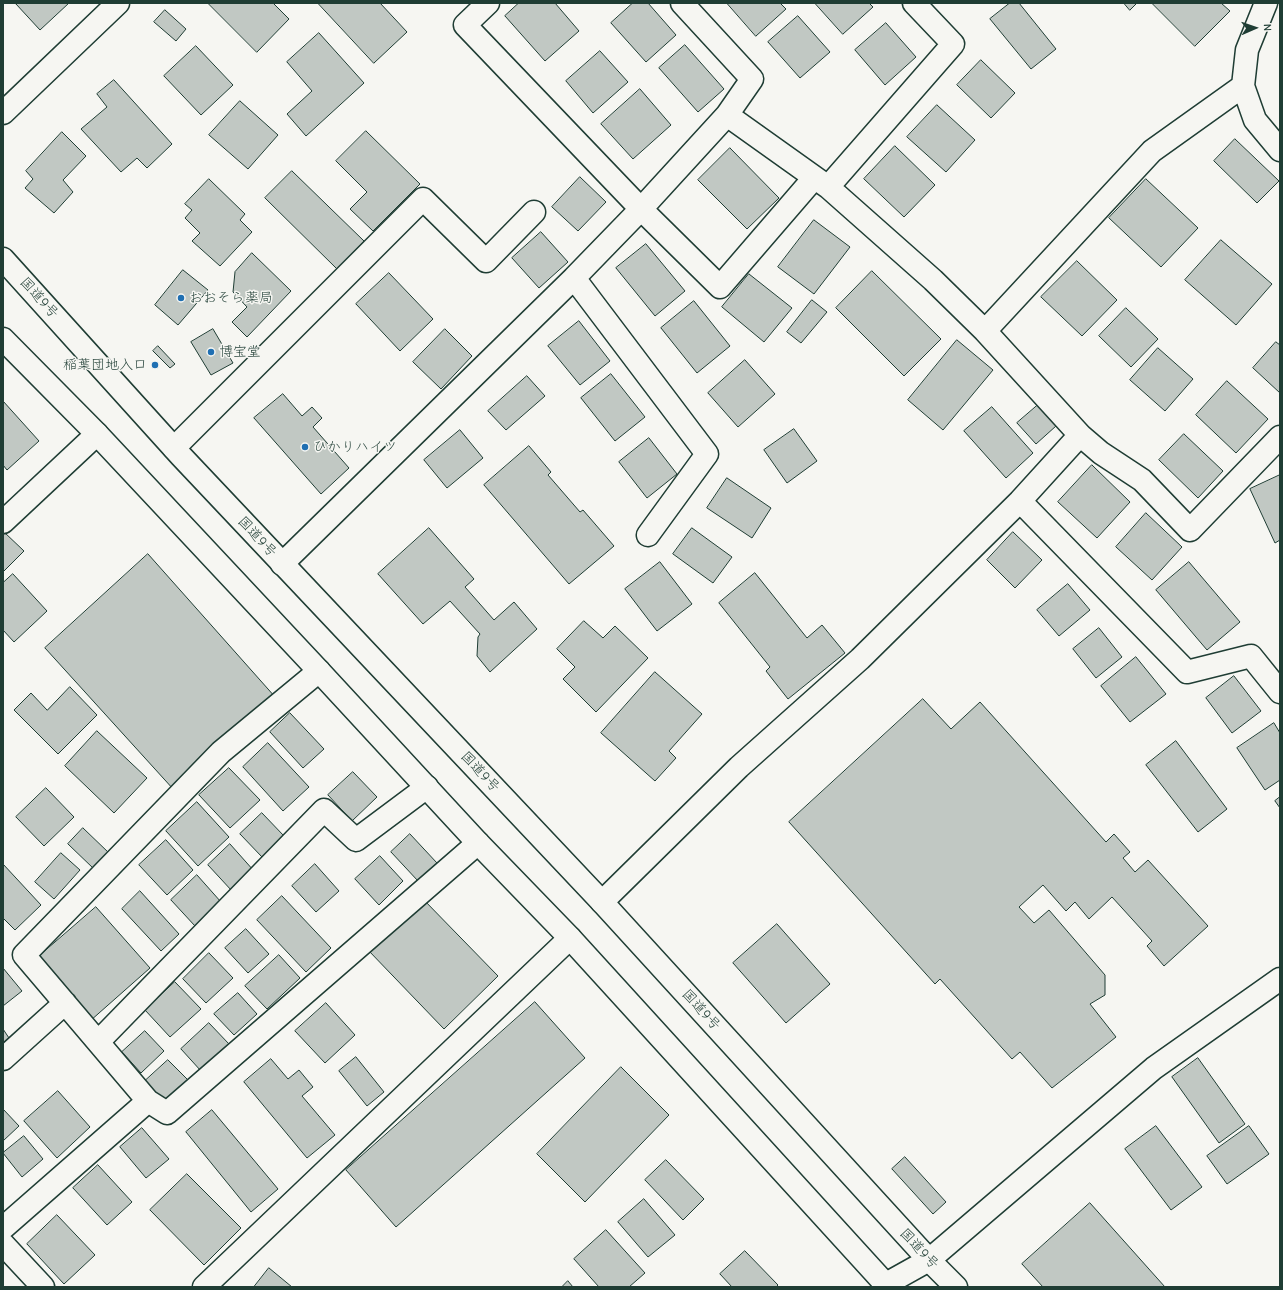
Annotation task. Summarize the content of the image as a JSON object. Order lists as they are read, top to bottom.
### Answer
{
  "streets": {
    "main road": ["国道9号"]
  },
  "places": [
    "おおそら薬局",
    "博宝堂",
    "稲葉団地入口",
    "ひかりハイツ"
  ],
  "north": "right"
}
